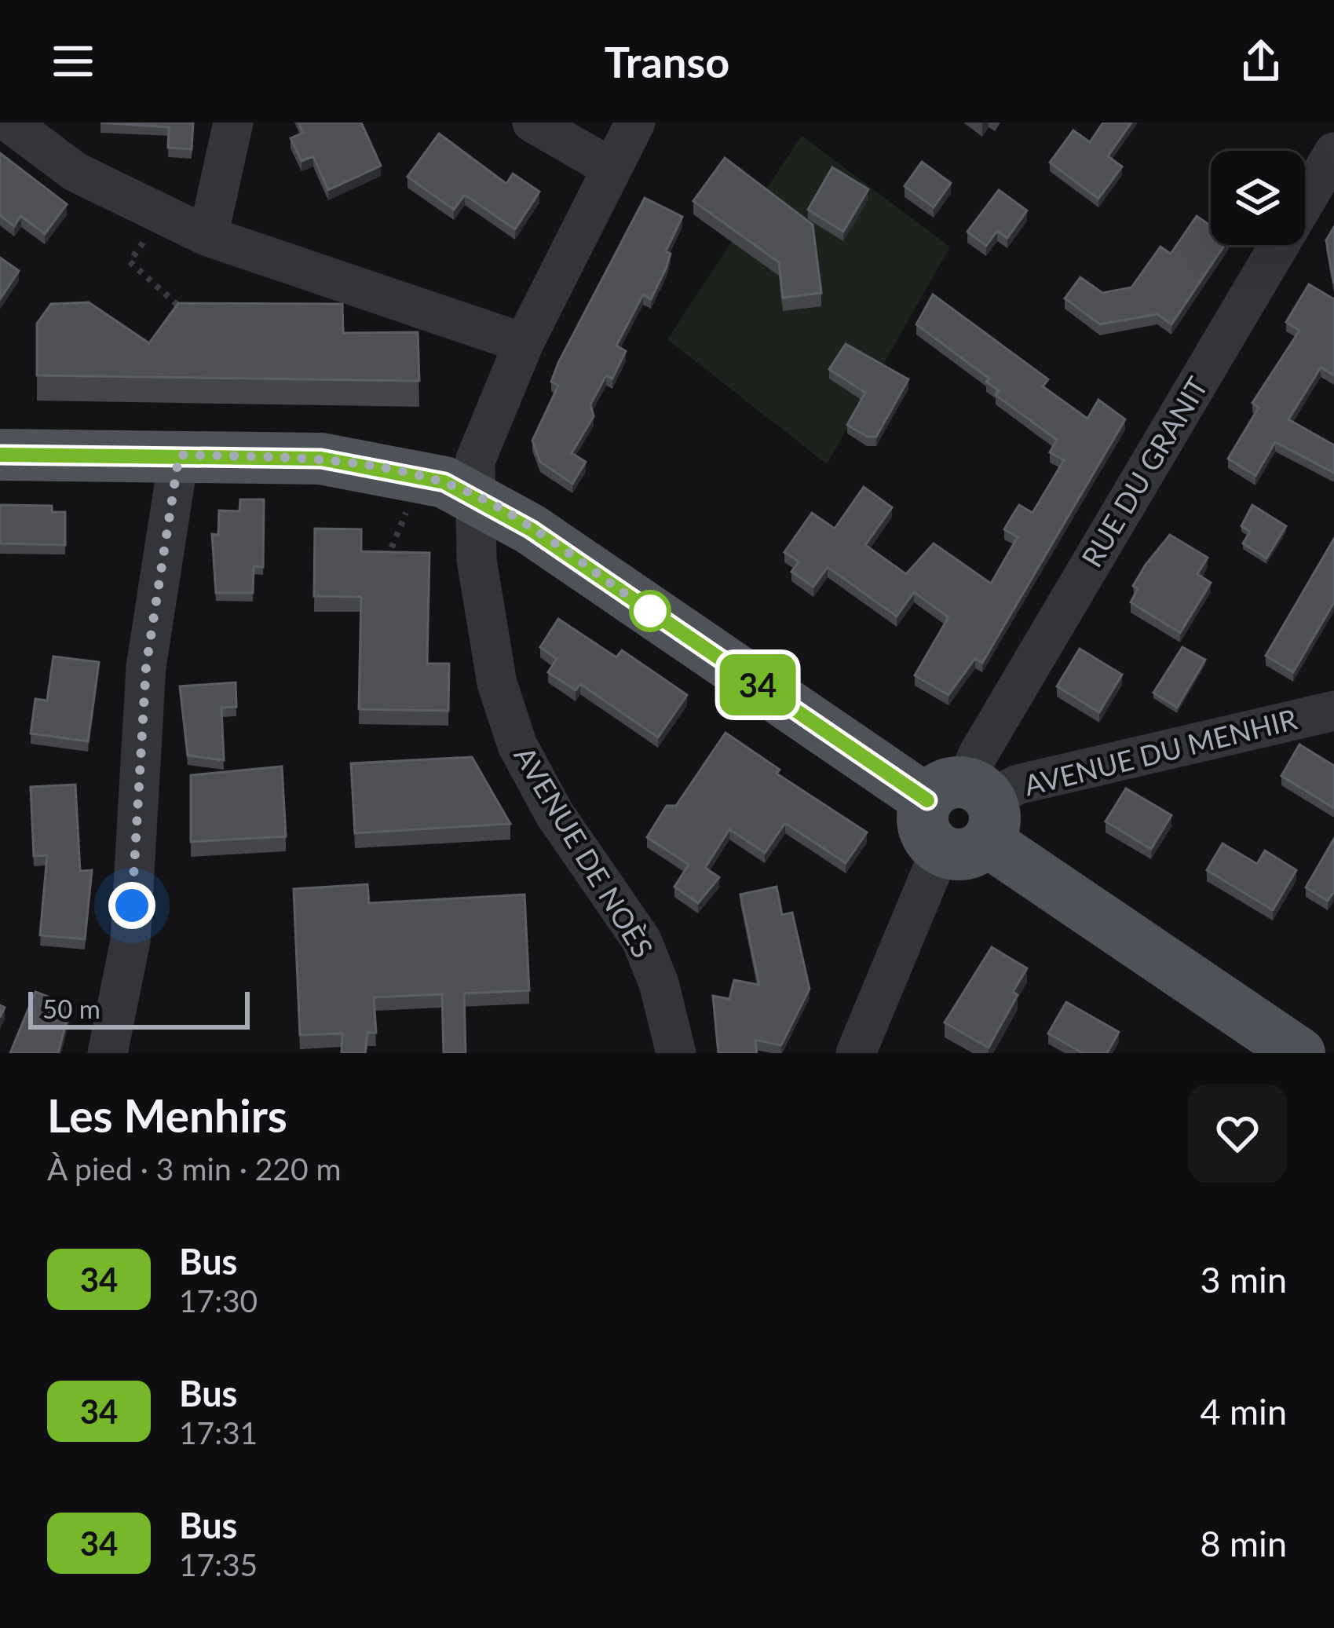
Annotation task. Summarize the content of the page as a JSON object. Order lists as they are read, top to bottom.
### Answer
{
  "streets": {
    "street": ["RUE DU GRANIT", "AVENUE DU MENHIR", "AVENUE DE NOÈS"]
  },
  "crossings": [
    ["RUE DU GRANIT", "AVENUE DU MENHIR"]
  ],
  "lines": ["bus line 34"],
  "scale_bar": "50 m",
  "page": {
    "header": "Transo",
    "on_map": "34",
    "scale": "50 m",
    "heading": ["Les Menhirs", "À pied · 3 min · 220 m"],
    "list": [
      {
        "mark": "34",
        "name": "Bus",
        "note": "17:30",
        "value": "3 min"
      },
      {
        "mark": "34",
        "name": "Bus",
        "note": "17:31",
        "value": "4 min"
      },
      {
        "mark": "34",
        "name": "Bus",
        "note": "17:35",
        "value": "8 min"
      }
    ]
  }
}
